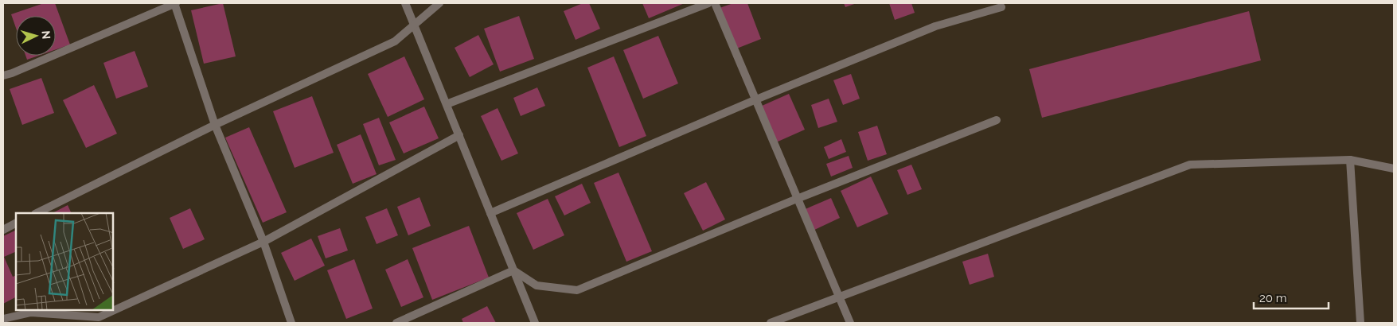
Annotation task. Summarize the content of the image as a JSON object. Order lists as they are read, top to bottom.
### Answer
{
  "scale_bar": "20 m",
  "north": "right"
}
